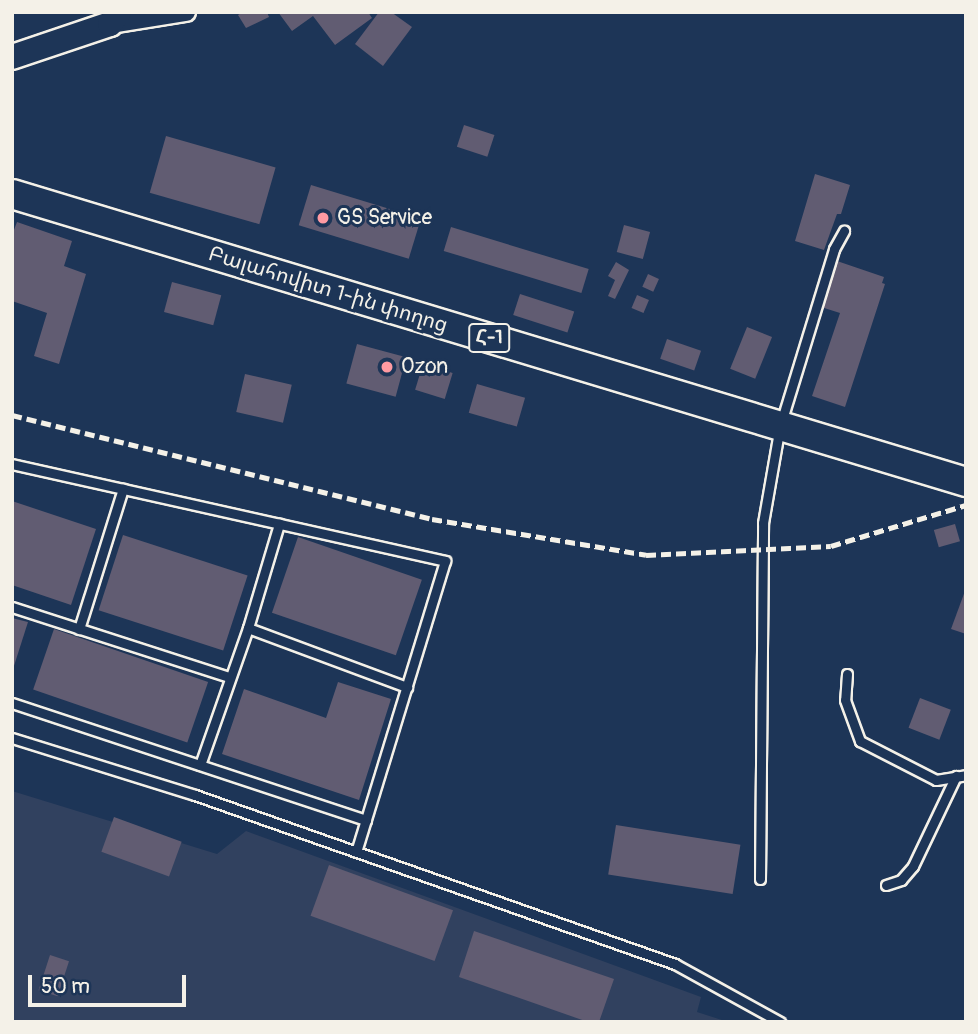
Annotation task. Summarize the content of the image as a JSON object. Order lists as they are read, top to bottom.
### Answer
{
  "streets": {
    "main road": ["Բալահովիտ 1-ին փողոց", "Հ-1"]
  },
  "places": ["GS Service", "Ozon"],
  "scale_bar": "50 m"
}
